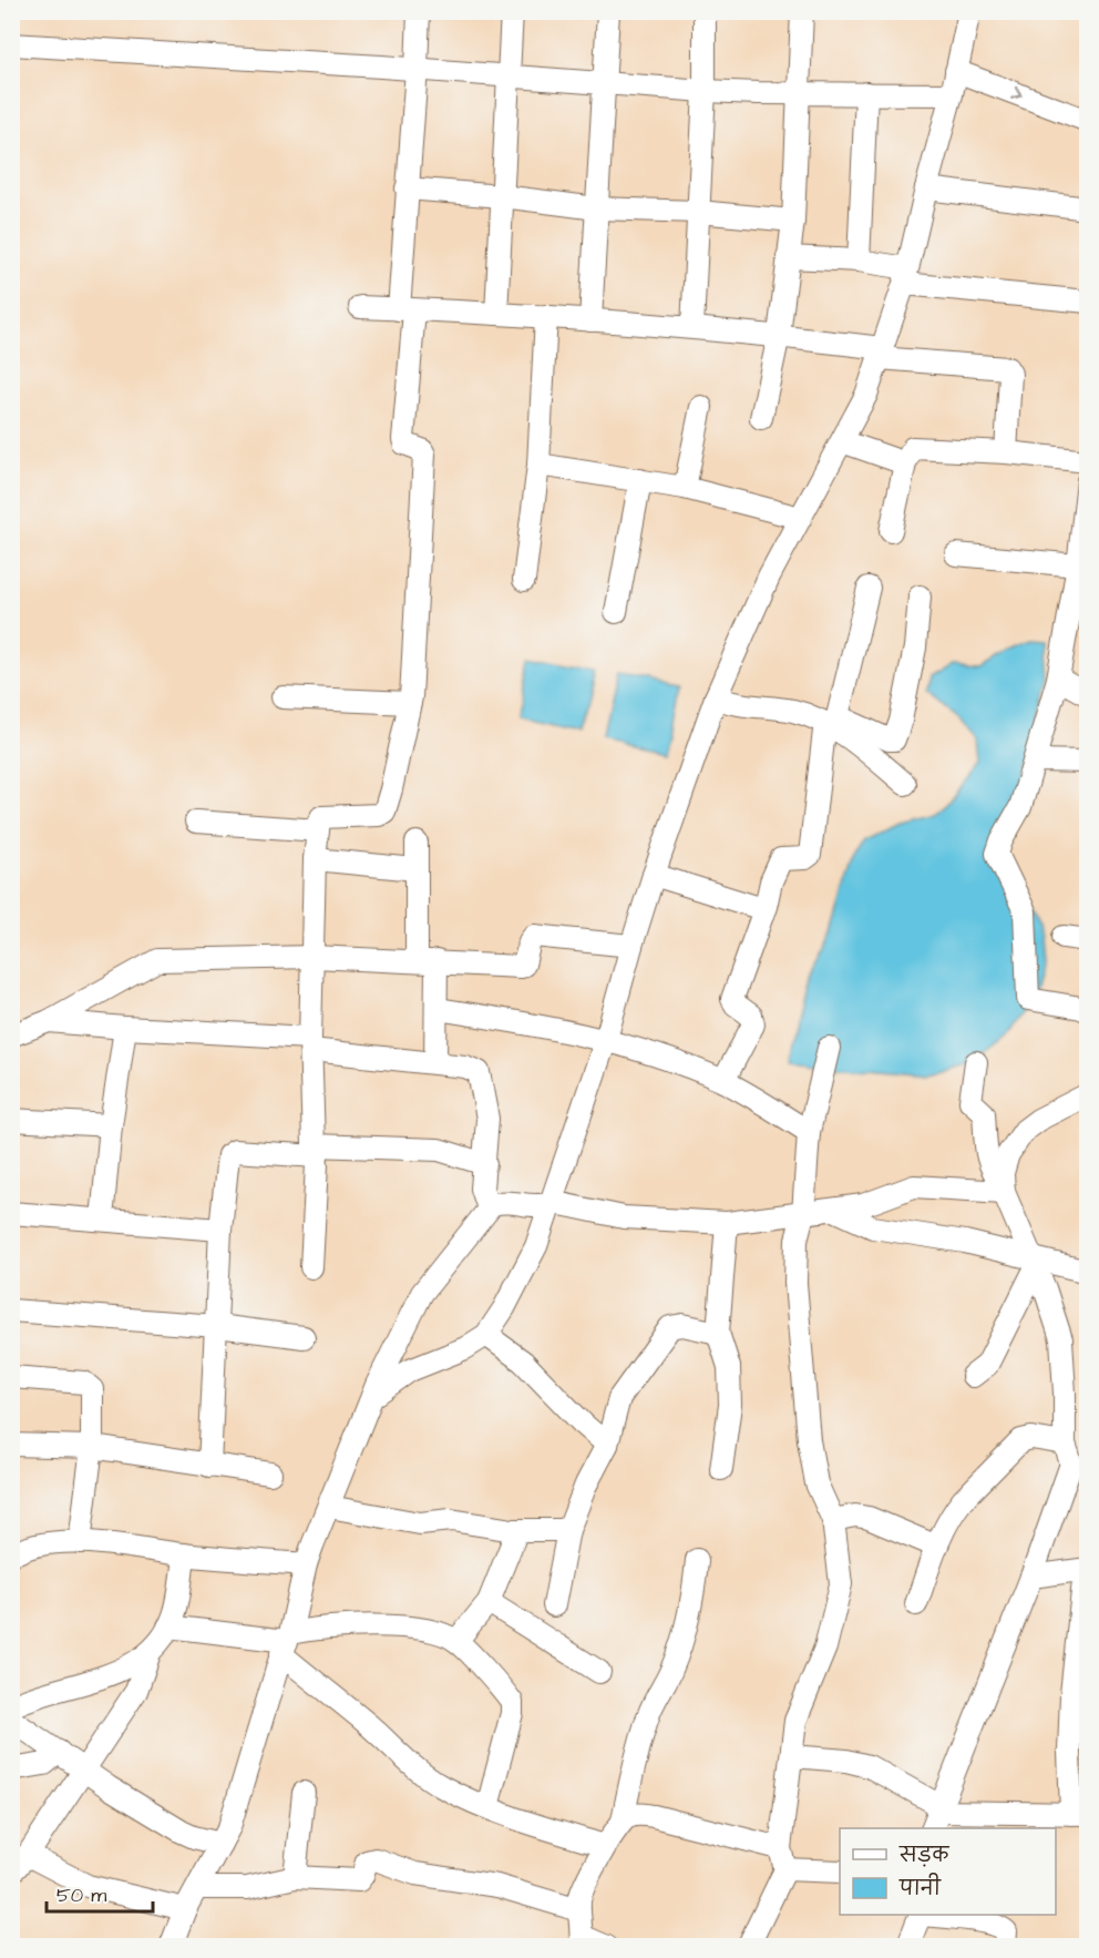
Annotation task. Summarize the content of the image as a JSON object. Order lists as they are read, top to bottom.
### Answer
{
  "legend": ["सड़क", "पानी"],
  "scale_bar": "50 m"
}
